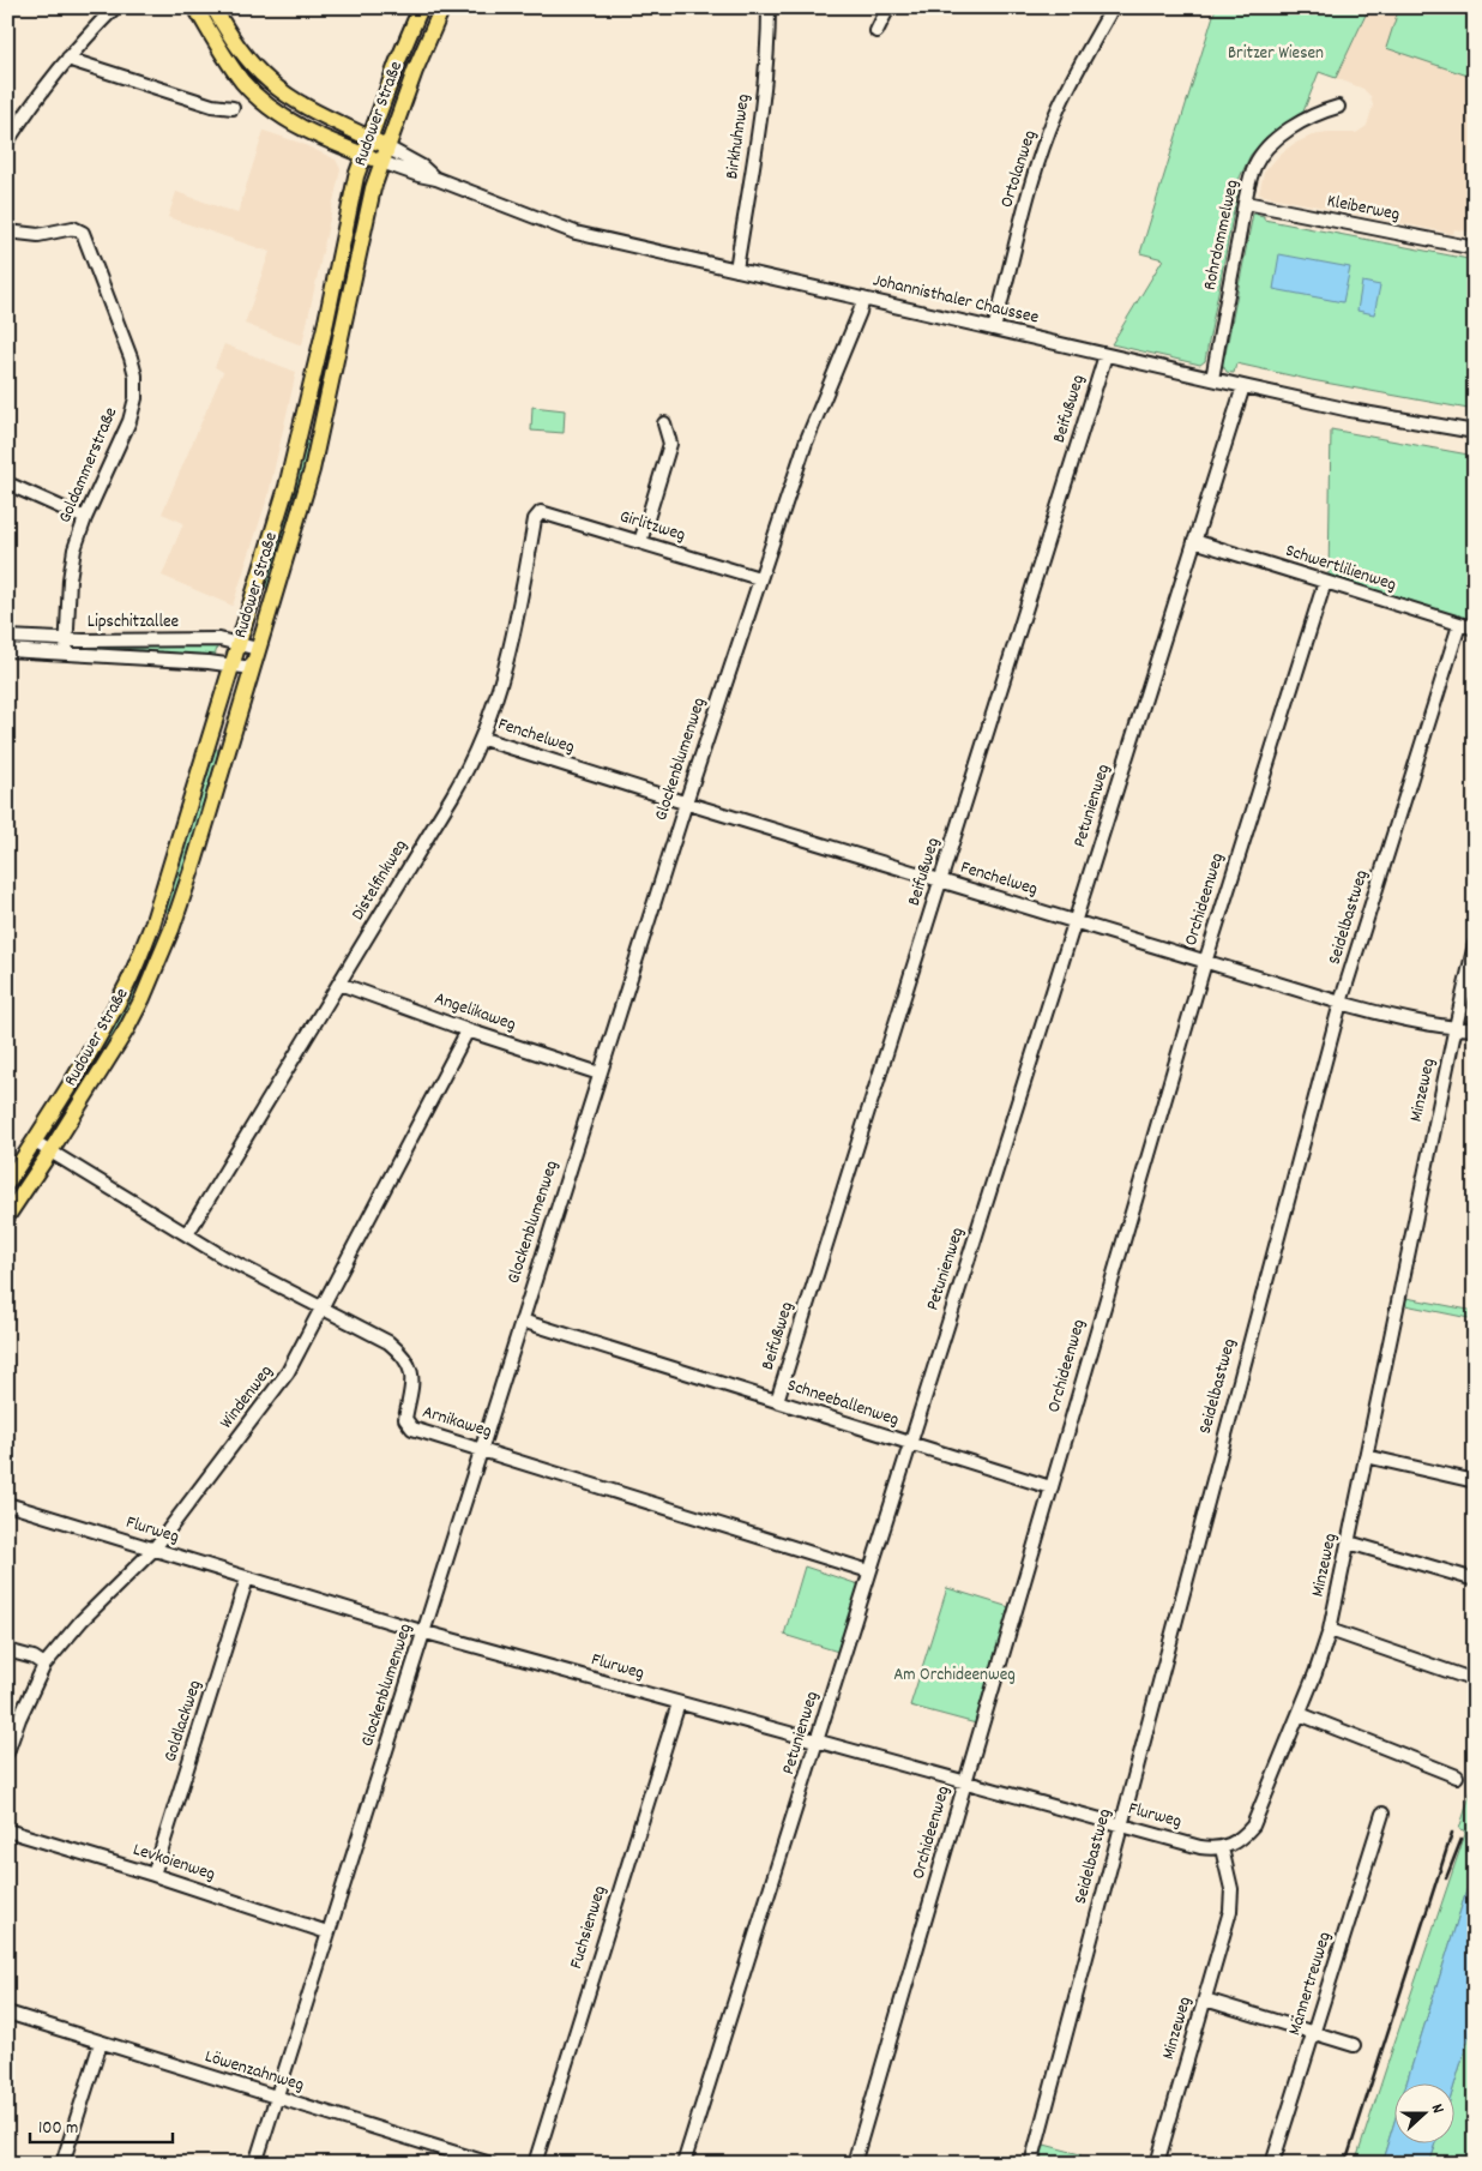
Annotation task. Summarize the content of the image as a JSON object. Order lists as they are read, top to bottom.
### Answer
{
  "streets": {
    "main road": ["Rudower Straße", "Johannisthaler Chaussee"],
    "street": [
      "Birkhuhnweg",
      "Ortolanweg",
      "Kleiberweg",
      "Rohrdommelweg",
      "Beifußweg",
      "Goldammerstraße",
      "Girlitzweg",
      "Schwertlilienweg",
      "Lipschitzallee",
      "Fenchelweg",
      "Glockenblumenweg",
      "Petunienweg",
      "Distelfinkweg",
      "Orchideenweg",
      "Seidelbastweg",
      "Angelikaweg",
      "Minzeweg",
      "Windenweg",
      "Schneeballenweg",
      "Arnikaweg",
      "Flurweg",
      "Goldlackweg",
      "Levkoienweg",
      "Fuchsienweg",
      "Männertreuweg",
      "Löwenzahnweg"
    ]
  },
  "crossings": [
    ["Rudower Straße", "Johannisthaler Chaussee"],
    ["Rudower Straße", "Lipschitzallee"],
    ["Rudower Straße", "Arnikaweg"],
    ["Birkhuhnweg", "Johannisthaler Chaussee"],
    ["Ortolanweg", "Johannisthaler Chaussee"],
    ["Kleiberweg", "Rohrdommelweg"],
    ["Rohrdommelweg", "Johannisthaler Chaussee"],
    ["Johannisthaler Chaussee", "Beifußweg"],
    ["Johannisthaler Chaussee", "Glockenblumenweg"],
    ["Johannisthaler Chaussee", "Petunienweg"],
    ["Beifußweg", "Fenchelweg"],
    ["Beifußweg", "Schneeballenweg"],
    ["Goldammerstraße", "Lipschitzallee"],
    ["Girlitzweg", "Glockenblumenweg"],
    ["Girlitzweg", "Distelfinkweg"],
    ["Schwertlilienweg", "Petunienweg"],
    ["Schwertlilienweg", "Orchideenweg"],
    ["Schwertlilienweg", "Seidelbastweg"],
    ["Fenchelweg", "Glockenblumenweg"],
    ["Fenchelweg", "Petunienweg"],
    ["Fenchelweg", "Distelfinkweg"],
    ["Fenchelweg", "Orchideenweg"],
    ["Fenchelweg", "Seidelbastweg"],
    ["Fenchelweg", "Minzeweg"],
    ["Glockenblumenweg", "Angelikaweg"],
    ["Glockenblumenweg", "Schneeballenweg"],
    ["Glockenblumenweg", "Arnikaweg"],
    ["Glockenblumenweg", "Flurweg"],
    ["Glockenblumenweg", "Levkoienweg"],
    ["Glockenblumenweg", "Löwenzahnweg"],
    ["Petunienweg", "Schneeballenweg"],
    ["Petunienweg", "Arnikaweg"],
    ["Petunienweg", "Flurweg"],
    ["Distelfinkweg", "Angelikaweg"],
    ["Distelfinkweg", "Arnikaweg"],
    ["Orchideenweg", "Schneeballenweg"],
    ["Orchideenweg", "Flurweg"],
    ["Seidelbastweg", "Flurweg"],
    ["Angelikaweg", "Windenweg"],
    ["Minzeweg", "Flurweg"],
    ["Windenweg", "Arnikaweg"],
    ["Windenweg", "Flurweg"],
    ["Flurweg", "Goldlackweg"],
    ["Flurweg", "Fuchsienweg"],
    ["Goldlackweg", "Levkoienweg"]
  ],
  "parks": ["Britzer Wiesen", "Am Orchideenweg"],
  "scale_bar": "100 m",
  "north": "right"
}
